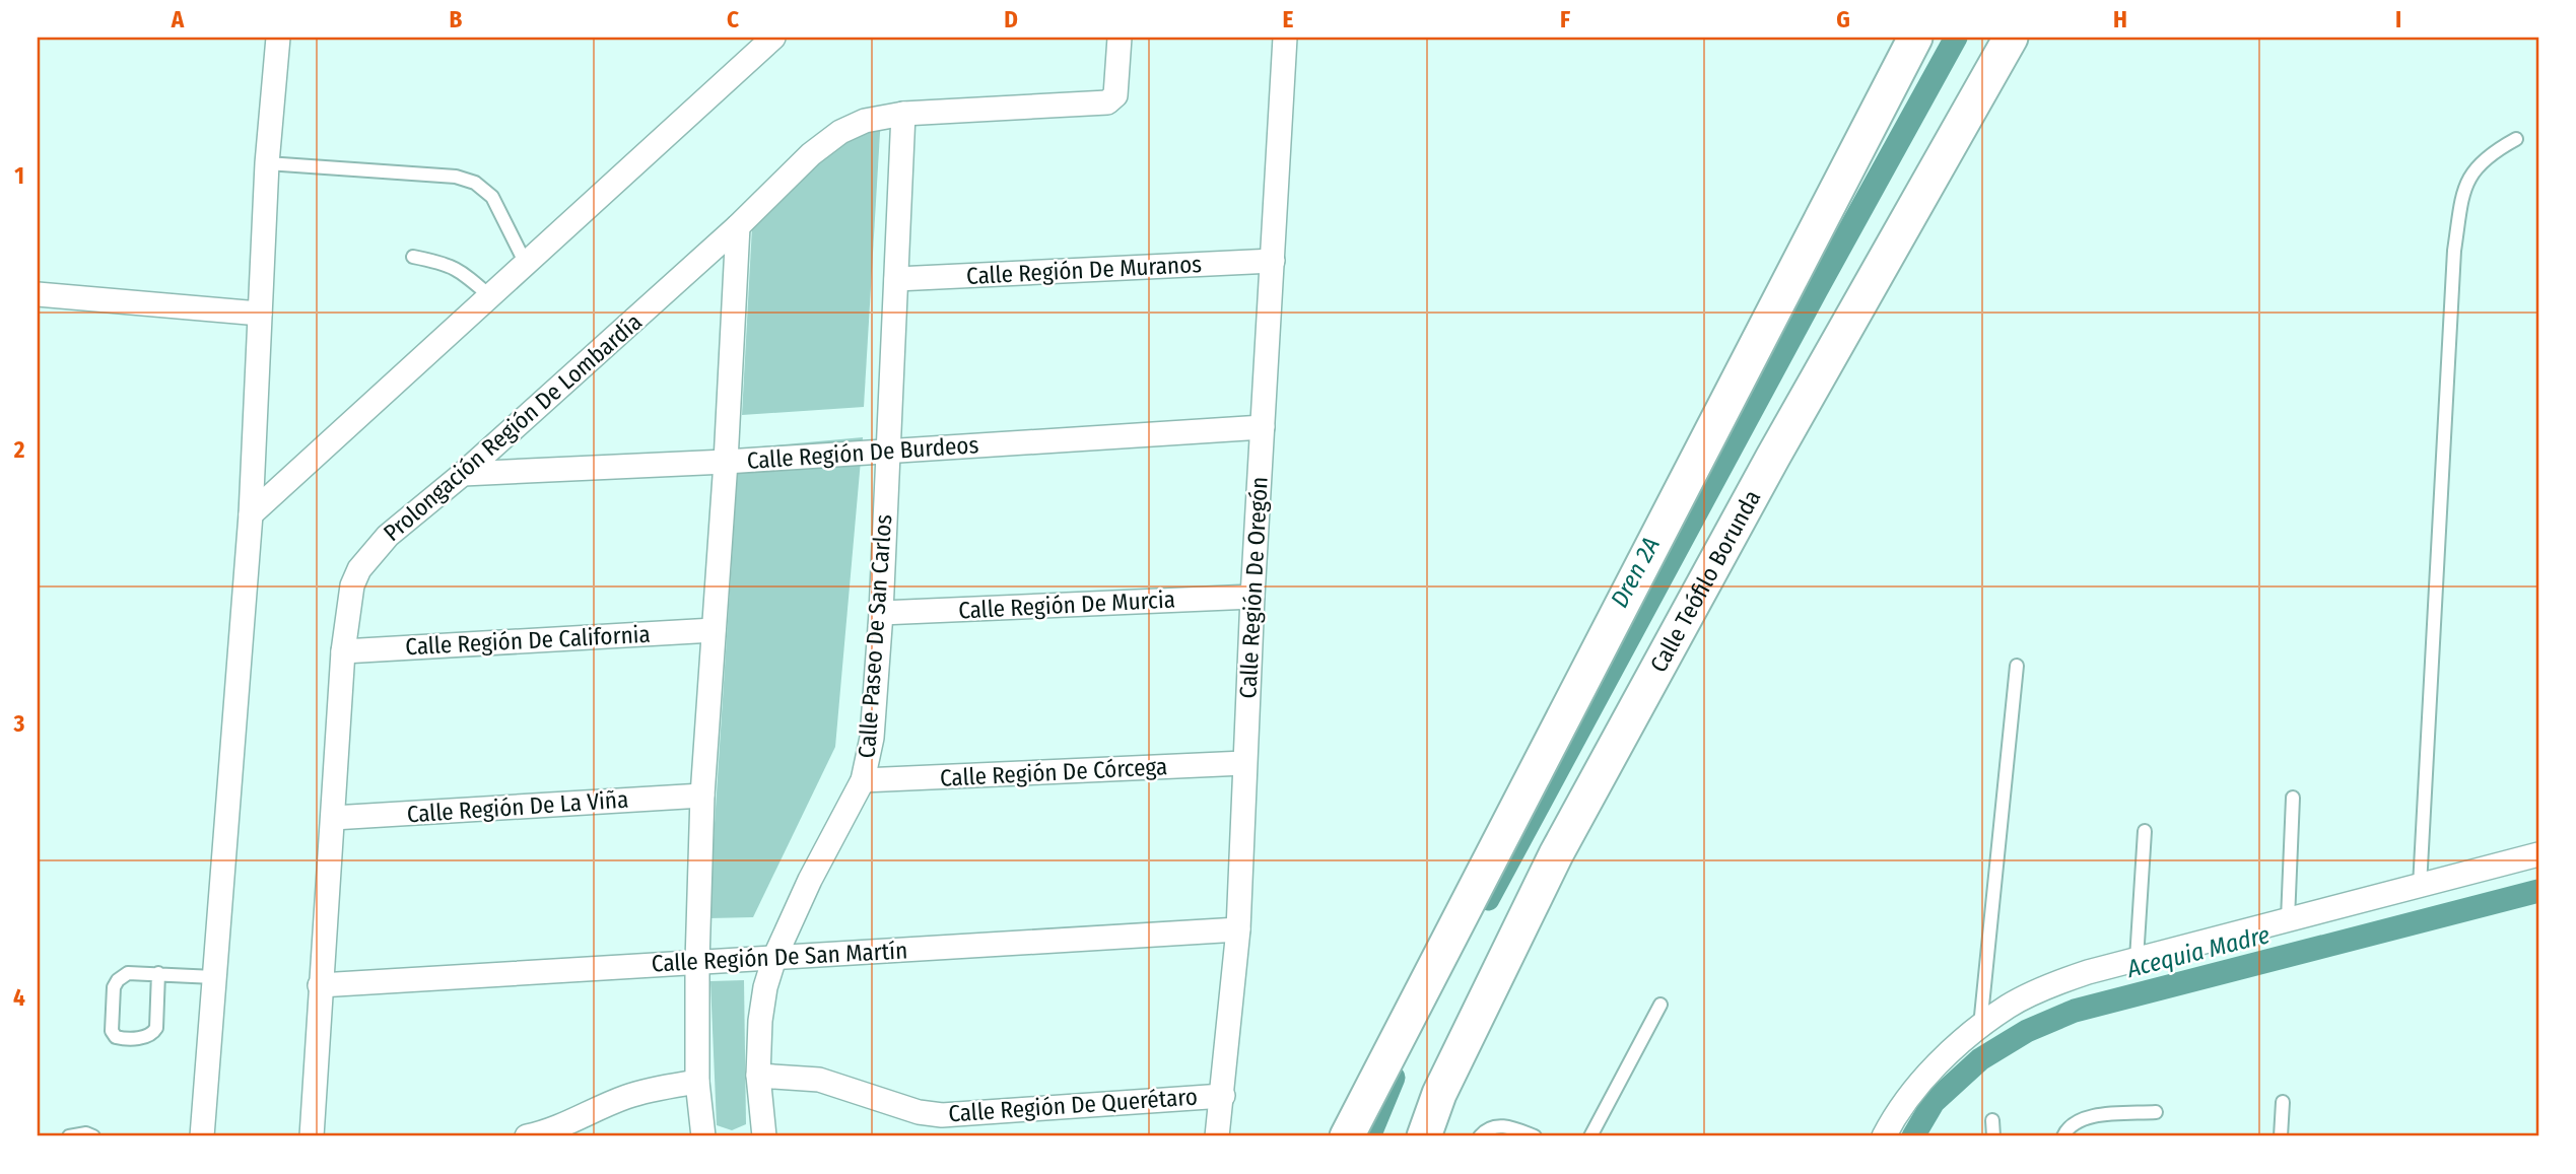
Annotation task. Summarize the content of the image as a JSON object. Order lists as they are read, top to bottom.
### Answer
{
  "streets": {
    "street": [
      "Calle Región De Muranos",
      "Prolongación Región De Lombardía",
      "Calle Región De Burdeos",
      "Calle Teófilo Borunda",
      "Calle Región De Oregón",
      "Calle Región De Murcia",
      "Calle Paseo De San Carlos",
      "Calle Región De California",
      "Calle Región De Córcega",
      "Calle Región De La Viña",
      "Calle Región De San Martín",
      "Calle Región De Querétaro"
    ]
  },
  "crossings": [
    ["Calle Región De Muranos", "Calle Región De Oregón"],
    ["Calle Región De Muranos", "Calle Paseo De San Carlos"],
    ["Prolongación Región De Lombardía", "Calle Región De Burdeos"],
    ["Prolongación Región De Lombardía", "Calle Paseo De San Carlos"],
    ["Prolongación Región De Lombardía", "Calle Región De California"],
    ["Prolongación Región De Lombardía", "Calle Región De La Viña"],
    ["Prolongación Región De Lombardía", "Calle Región De San Martín"],
    ["Calle Región De Burdeos", "Calle Región De Oregón"],
    ["Calle Región De Burdeos", "Calle Paseo De San Carlos"],
    ["Calle Región De Oregón", "Calle Región De Murcia"],
    ["Calle Región De Oregón", "Calle Región De Córcega"],
    ["Calle Región De Oregón", "Calle Región De San Martín"],
    ["Calle Región De Oregón", "Calle Región De Querétaro"],
    ["Calle Región De Murcia", "Calle Paseo De San Carlos"],
    ["Calle Paseo De San Carlos", "Calle Región De Córcega"],
    ["Calle Paseo De San Carlos", "Calle Región De San Martín"],
    ["Calle Paseo De San Carlos", "Calle Región De Querétaro"]
  ],
  "water": ["Dren 2A", "Acequia Madre"],
  "grid": {
    "columns": [
      "A",
      "B",
      "C",
      "D",
      "E",
      "F",
      "G",
      "H",
      "I"
    ],
    "rows": [
      "1",
      "2",
      "3",
      "4"
    ]
  }
}
